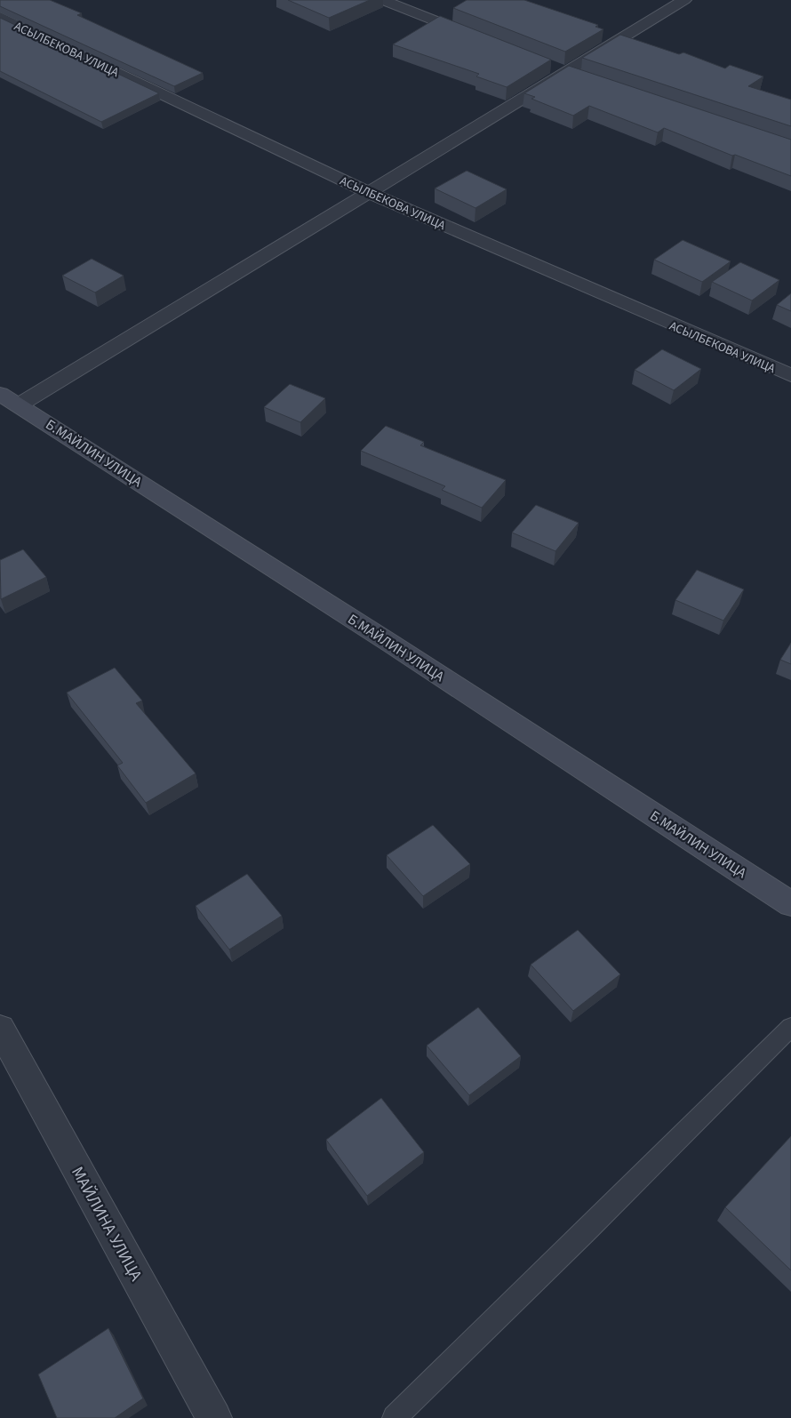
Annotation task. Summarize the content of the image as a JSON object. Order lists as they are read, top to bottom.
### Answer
{
  "streets": {
    "street": ["АСЫЛБЕКОВА УЛИЦА", "Б.МАЙЛИН УЛИЦА", "МАЙЛИНА УЛИЦА"]
  }
}
